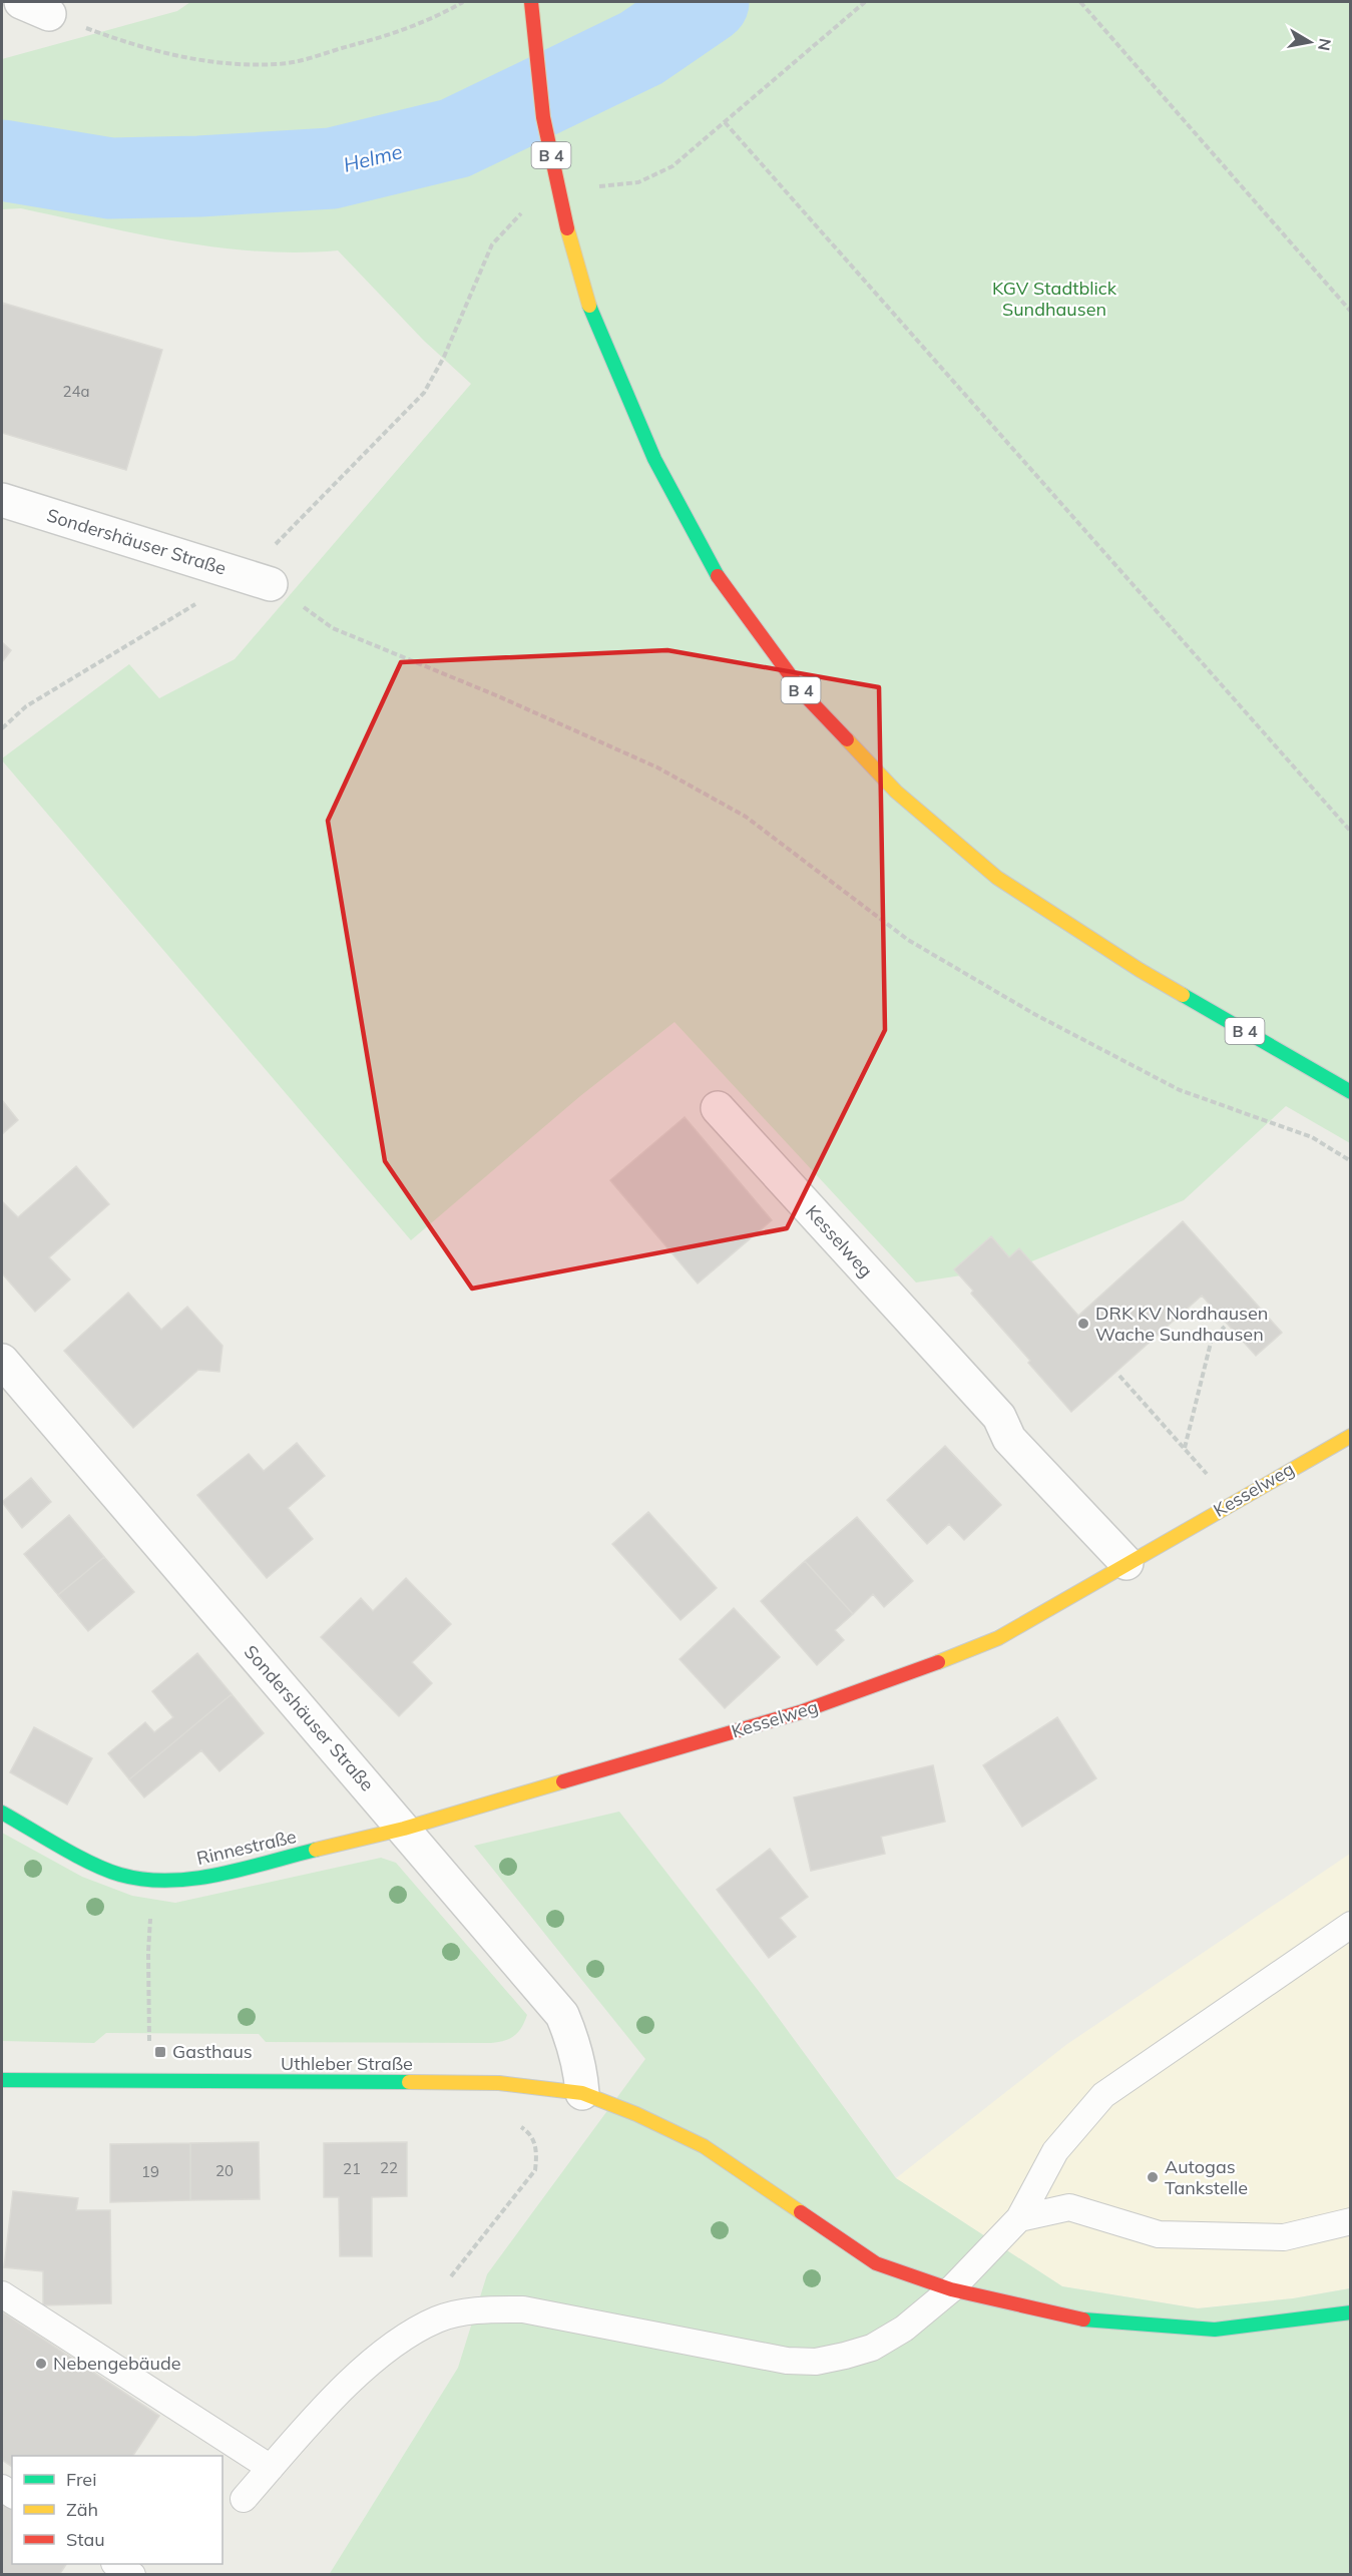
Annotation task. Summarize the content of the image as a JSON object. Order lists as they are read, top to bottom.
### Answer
{
  "streets": {
    "street": [
      "B 4",
      "Sondershäuser Straße",
      "Kesselweg",
      "Rinnestraße",
      "Uthleber Straße"
    ]
  },
  "crossings": [
    ["Sondershäuser Straße", "Kesselweg"],
    ["Sondershäuser Straße", "Rinnestraße"],
    ["Sondershäuser Straße", "Uthleber Straße"],
    ["Kesselweg", "Rinnestraße"]
  ],
  "water": ["Helme"],
  "parks": ["KGV Stadtblick Sundhausen"],
  "places": {
    "other": ["DRK KV Nordhausen Wache Sundhausen", "Autogas Tankstelle", "Nebengebäude"],
    "transit": ["Gasthaus"]
  },
  "house_numbers": [
    "24a",
    "22",
    "21",
    "20",
    "19"
  ],
  "legend": ["Frei", "Zäh", "Stau"],
  "north": "right"
}
